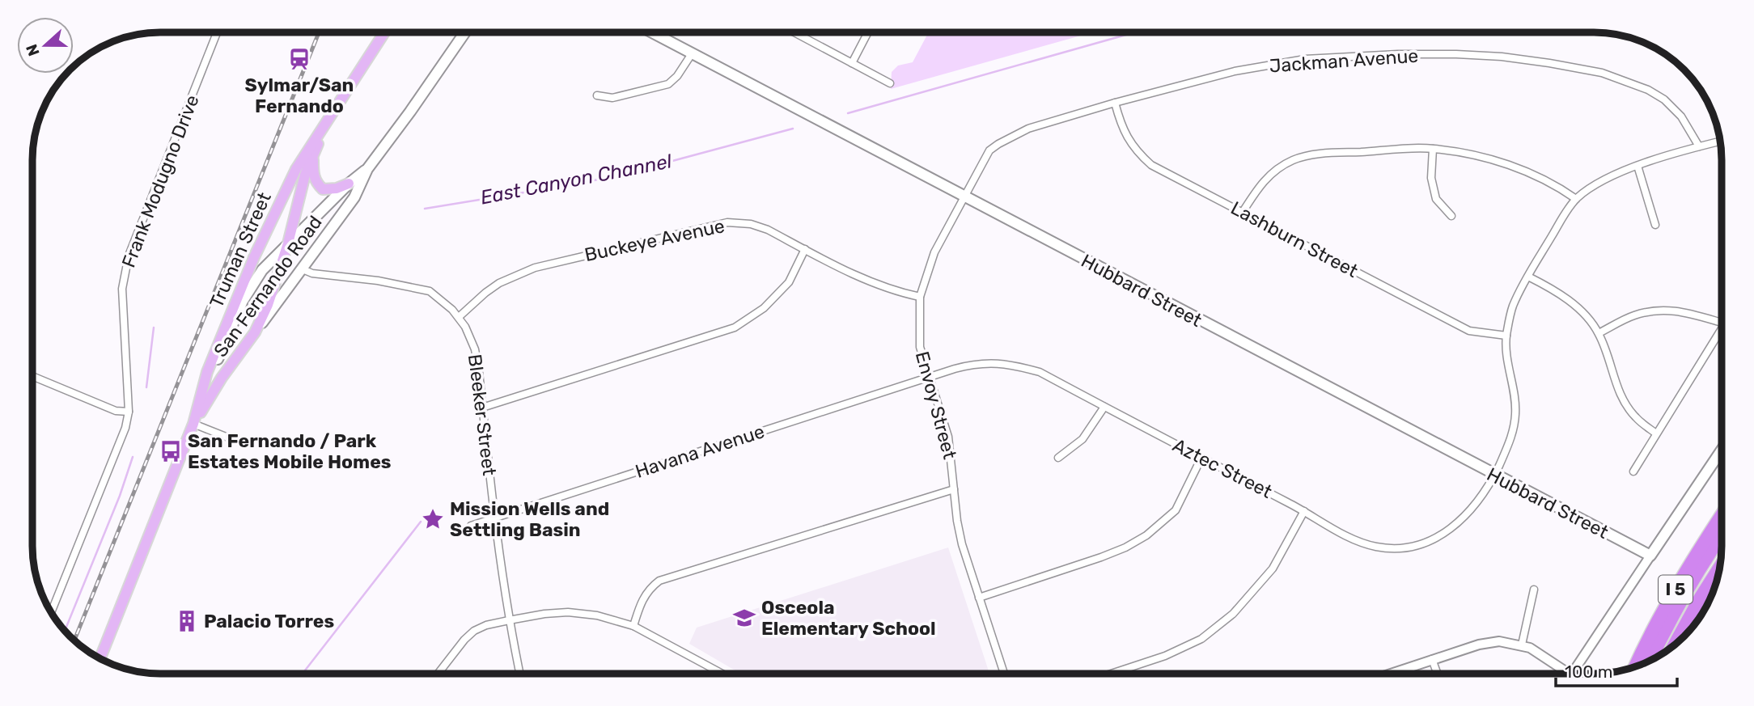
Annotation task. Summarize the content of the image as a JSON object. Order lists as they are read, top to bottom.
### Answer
{
  "streets": {
    "highway": ["I 5"],
    "main road": ["Truman Street", "San Fernando Road", "Hubbard Street"],
    "street": [
      "Jackman Avenue",
      "Frank Modugno Drive",
      "Lashburn Street",
      "Buckeye Avenue",
      "Envoy Street",
      "Bleeker Street",
      "Havana Avenue",
      "Aztec Street"
    ]
  },
  "crossings": [
    ["Jackman Avenue", "Lashburn Street"],
    ["Jackman Avenue", "Hubbard Street"],
    ["Jackman Avenue", "Envoy Street"],
    ["Lashburn Street", "Aztec Street"],
    ["Buckeye Avenue", "Envoy Street"],
    ["Buckeye Avenue", "Bleeker Street"],
    ["Truman Street", "San Fernando Road"],
    ["San Fernando Road", "Bleeker Street"],
    ["Hubbard Street", "Envoy Street"],
    ["Hubbard Street", "Aztec Street"],
    ["Envoy Street", "Havana Avenue"],
    ["Envoy Street", "Aztec Street"],
    ["Bleeker Street", "Havana Avenue"],
    ["Havana Avenue", "Aztec Street"]
  ],
  "water": ["East Canyon Channel"],
  "places": {
    "station": ["Sylmar/San Fernando"],
    "bus stop": ["San Fernando / Park Estates Mobile Homes"],
    "place": ["Mission Wells and Settling Basin"],
    "school or university": ["Osceola Elementary School"],
    "building": ["Palacio Torres"]
  },
  "scale_bar": "100 m",
  "north": "left"
}
